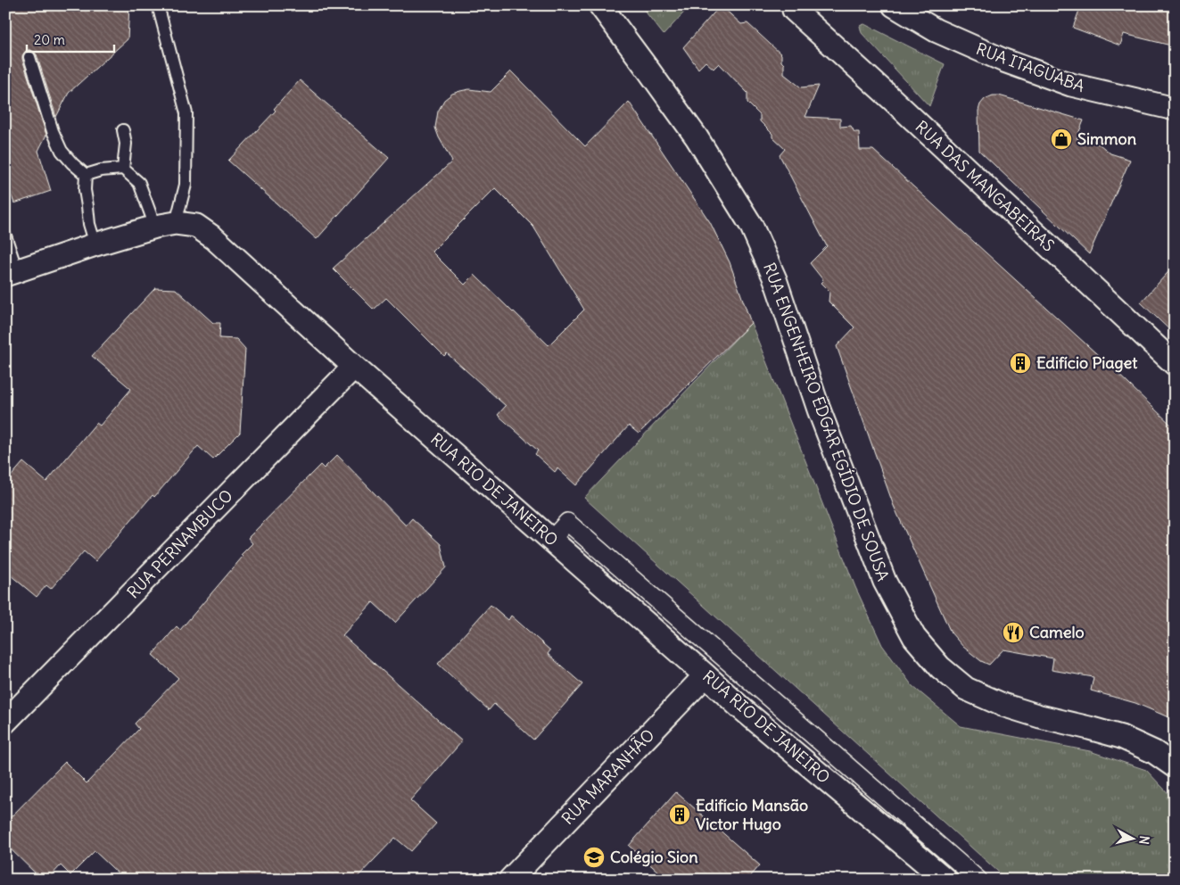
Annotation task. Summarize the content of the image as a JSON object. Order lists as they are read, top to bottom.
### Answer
{
  "streets": {
    "street": [
      "RUA ITAGUABA",
      "RUA DAS MANGABEIRAS",
      "RUA ENGENHEIRO EDGAR EGÍDIO DE SOUSA",
      "RUA RIO DE JANEIRO",
      "RUA PERNAMBUCO",
      "RUA MARANHÃO"
    ]
  },
  "crossings": [
    ["RUA RIO DE JANEIRO", "RUA PERNAMBUCO"],
    ["RUA RIO DE JANEIRO", "RUA MARANHÃO"]
  ],
  "places": {
    "shop": ["Simmon"],
    "building": ["Edifício Piaget", "Edifício Mansão Victor Hugo"],
    "restaurant": ["Camelo"],
    "school or university": ["Colégio Sion"]
  },
  "scale_bar": "20 m",
  "north": "right"
}
